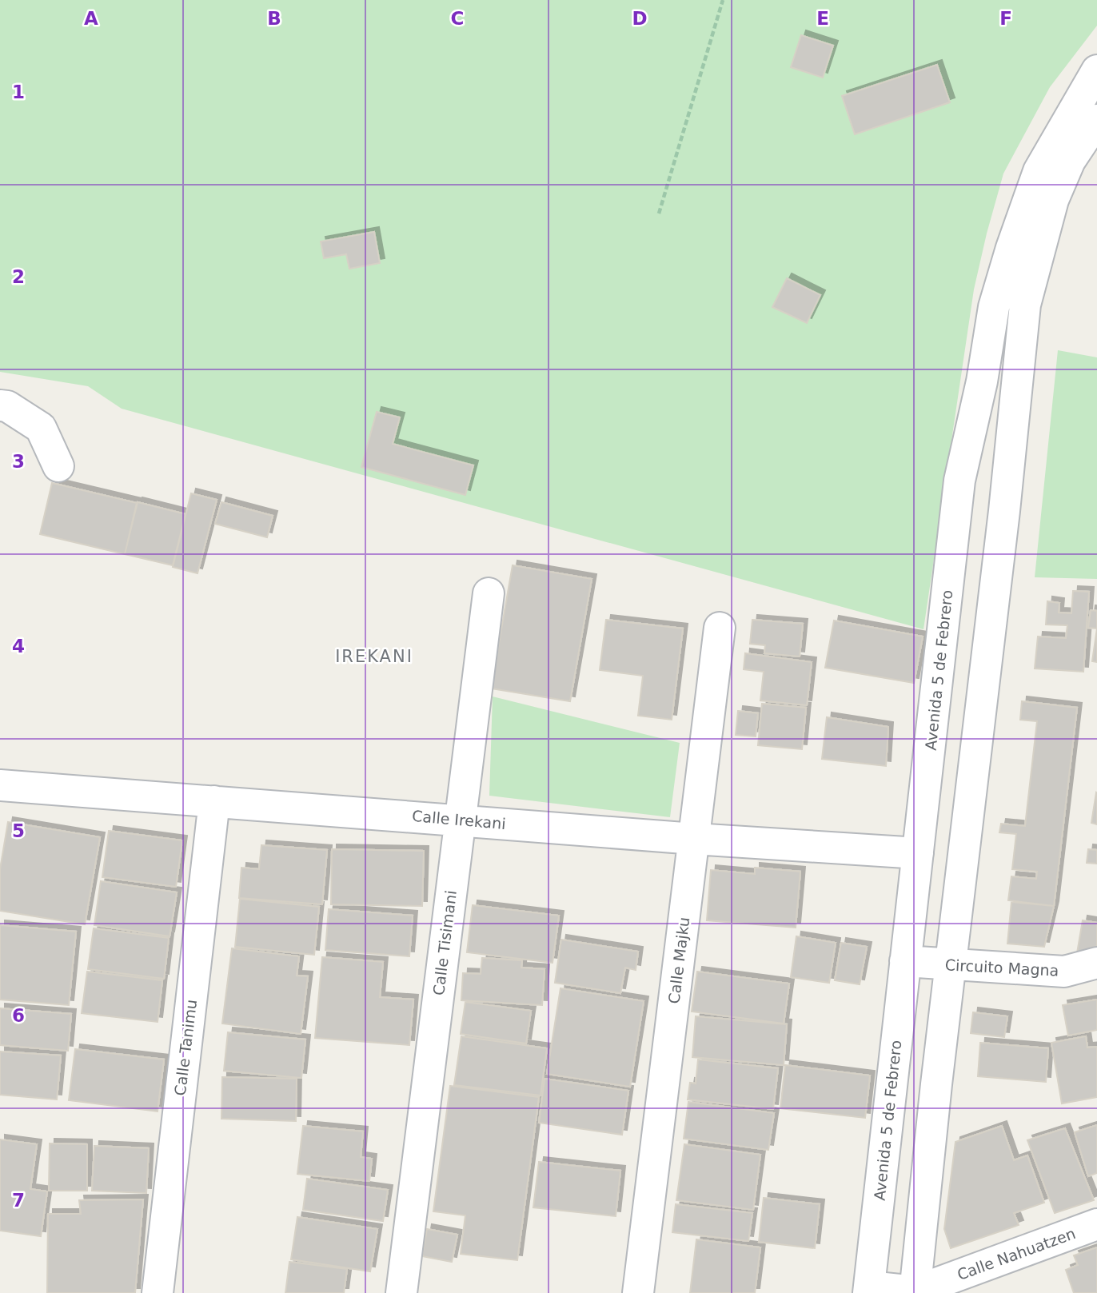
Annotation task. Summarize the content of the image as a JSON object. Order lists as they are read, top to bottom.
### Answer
{
  "streets": {
    "street": [
      "Avenida 5 de Febrero",
      "Calle Irekani",
      "Calle Tisimani",
      "Calle Majku",
      "Circuito Magna",
      "Calle Tanimu",
      "Calle Nahuatzen"
    ]
  },
  "crossings": [
    ["Avenida 5 de Febrero", "Calle Irekani"],
    ["Avenida 5 de Febrero", "Circuito Magna"],
    ["Avenida 5 de Febrero", "Calle Nahuatzen"],
    ["Calle Irekani", "Calle Tisimani"],
    ["Calle Irekani", "Calle Majku"],
    ["Calle Irekani", "Calle Tanimu"]
  ],
  "districts": ["IREKANI"],
  "grid": {
    "columns": [
      "A",
      "B",
      "C",
      "D",
      "E",
      "F"
    ],
    "rows": [
      "1",
      "2",
      "3",
      "4",
      "5",
      "6",
      "7"
    ]
  }
}
